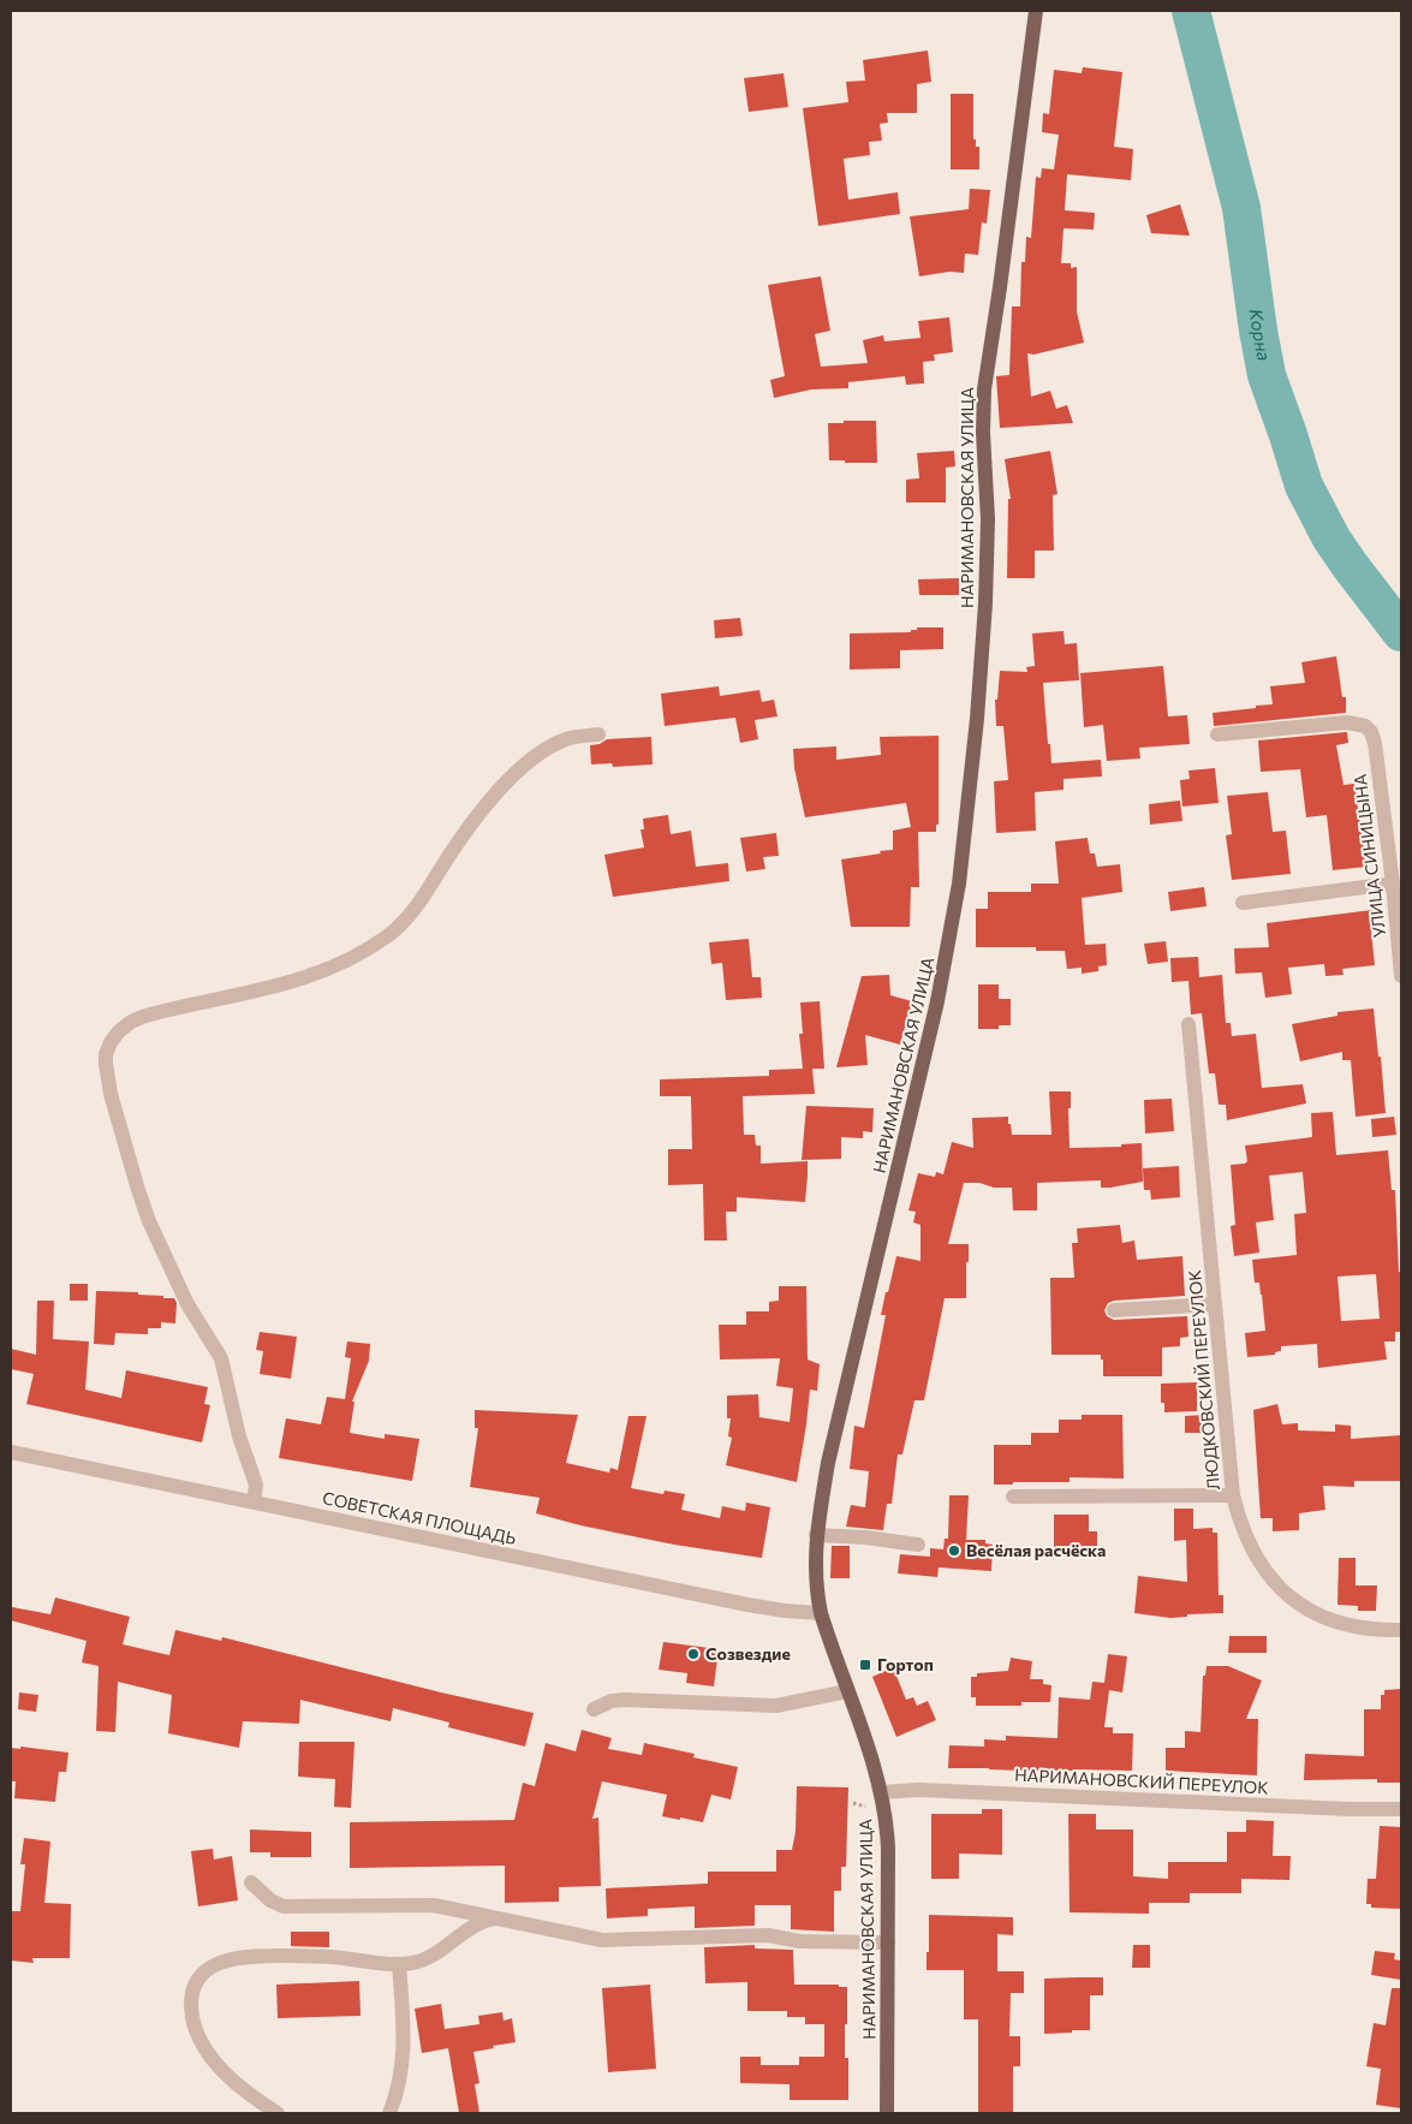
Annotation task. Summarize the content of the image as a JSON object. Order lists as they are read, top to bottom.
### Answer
{
  "streets": {
    "main road": ["НАРИМАНОВСКАЯ УЛИЦА"],
    "street": [
      "УЛИЦА СИНИЦЫНА",
      "ЛЮДКОВСКИЙ ПЕРЕУЛОК",
      "СОВЕТСКАЯ ПЛОЩАДЬ",
      "НАРИМАНОВСКИЙ ПЕРЕУЛОК"
    ]
  },
  "crossings": [
    ["НАРИМАНОВСКАЯ УЛИЦА", "СОВЕТСКАЯ ПЛОЩАДЬ"],
    ["НАРИМАНОВСКАЯ УЛИЦА", "НАРИМАНОВСКИЙ ПЕРЕУЛОК"]
  ],
  "water": ["Корна"],
  "places": {
    "other": ["Весёлая расчёска", "Созвездие"],
    "transit": ["Гортоп"]
  }
}
